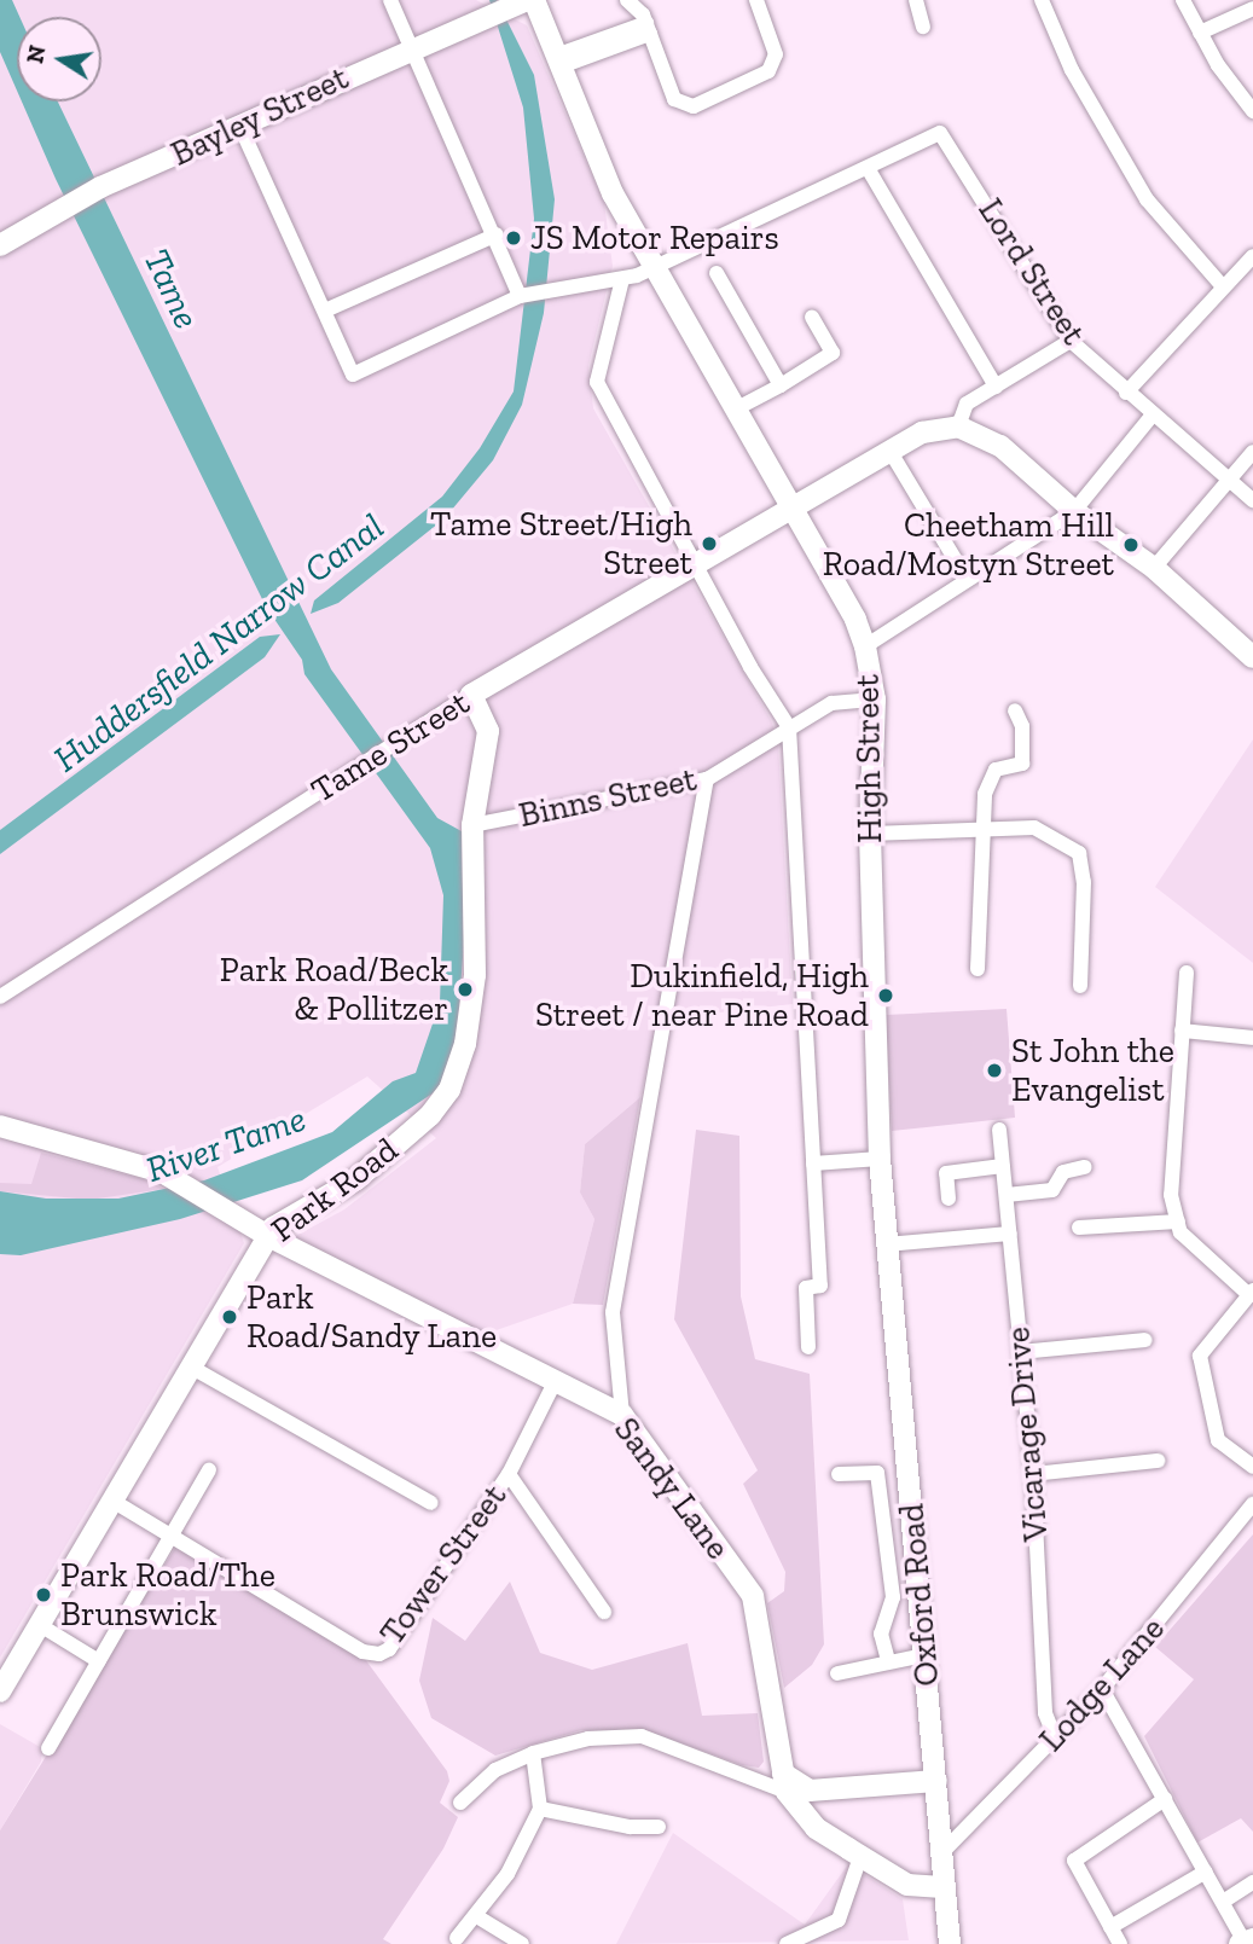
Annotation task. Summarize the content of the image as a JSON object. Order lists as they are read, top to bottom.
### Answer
{
  "streets": {
    "main road": [
      "Bayley Street",
      "Tame Street",
      "High Street",
      "Park Road",
      "Sandy Lane",
      "Oxford Road"
    ],
    "street": [
      "Lord Street",
      "Binns Street",
      "Vicarage Drive",
      "Tower Street",
      "Lodge Lane"
    ]
  },
  "crossings": [
    ["Tame Street", "High Street"],
    ["Tame Street", "Park Road"],
    ["High Street", "Binns Street"],
    ["High Street", "Oxford Road"],
    ["Binns Street", "Park Road"],
    ["Park Road", "Sandy Lane"],
    ["Park Road", "Tower Street"],
    ["Vicarage Drive", "Lodge Lane"],
    ["Sandy Lane", "Tower Street"],
    ["Sandy Lane", "Oxford Road"],
    ["Oxford Road", "Lodge Lane"]
  ],
  "water": ["Tame", "Huddersfield Narrow Canal", "River Tame"],
  "places": [
    "JS Motor Repairs",
    "Tame Street/High Street",
    "Cheetham Hill Road/Mostyn Street",
    "Park Road/Beck & Pollitzer",
    "Dukinfield, High Street / near Pine Road",
    "St John the Evangelist",
    "Park Road/Sandy Lane",
    "Park Road/The Brunswick"
  ],
  "north": "left"
}
